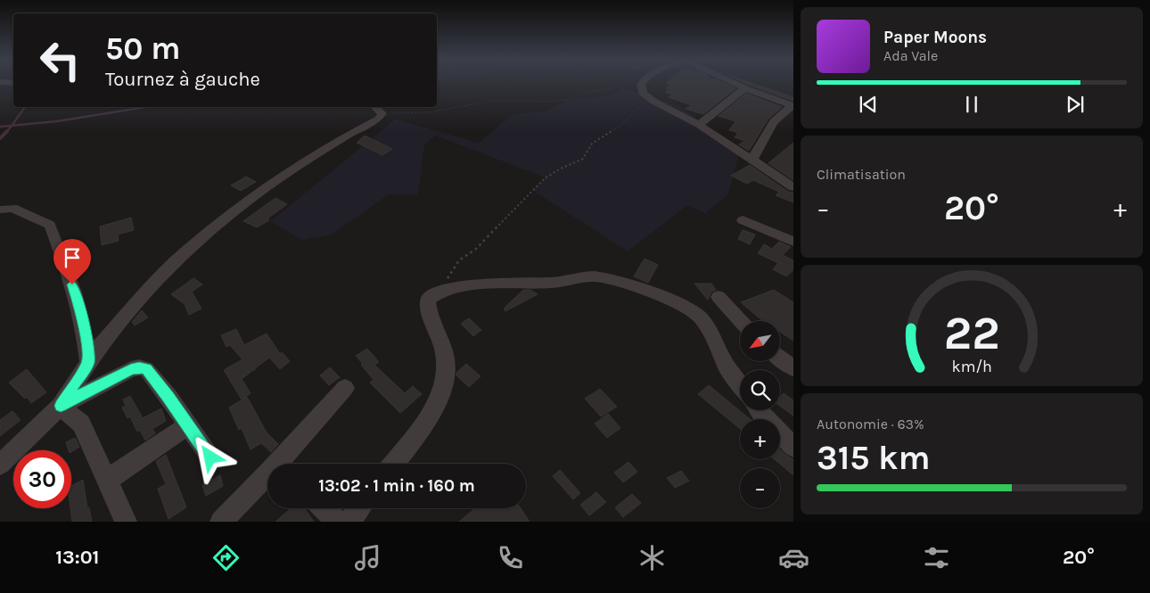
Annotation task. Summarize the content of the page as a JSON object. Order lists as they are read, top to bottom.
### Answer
{
  "north": "bottom left",
  "page": {
    "turn": ["50 m", "Tournez à gauche"],
    "song": ["Paper Moons", "Ada Vale"],
    "tile": [
      "Climatisation",
      ["Autonomie · 63%", "315 km"]
    ],
    "heat": ["−", "20°", "+"],
    "map_buttons": ["+", "−"],
    "limit": "30",
    "trip": "13:02 · 1 min · 160 m",
    "tabs": ["13:01", "20°"],
    "gauge": ["22", "km/h"]
  }
}
